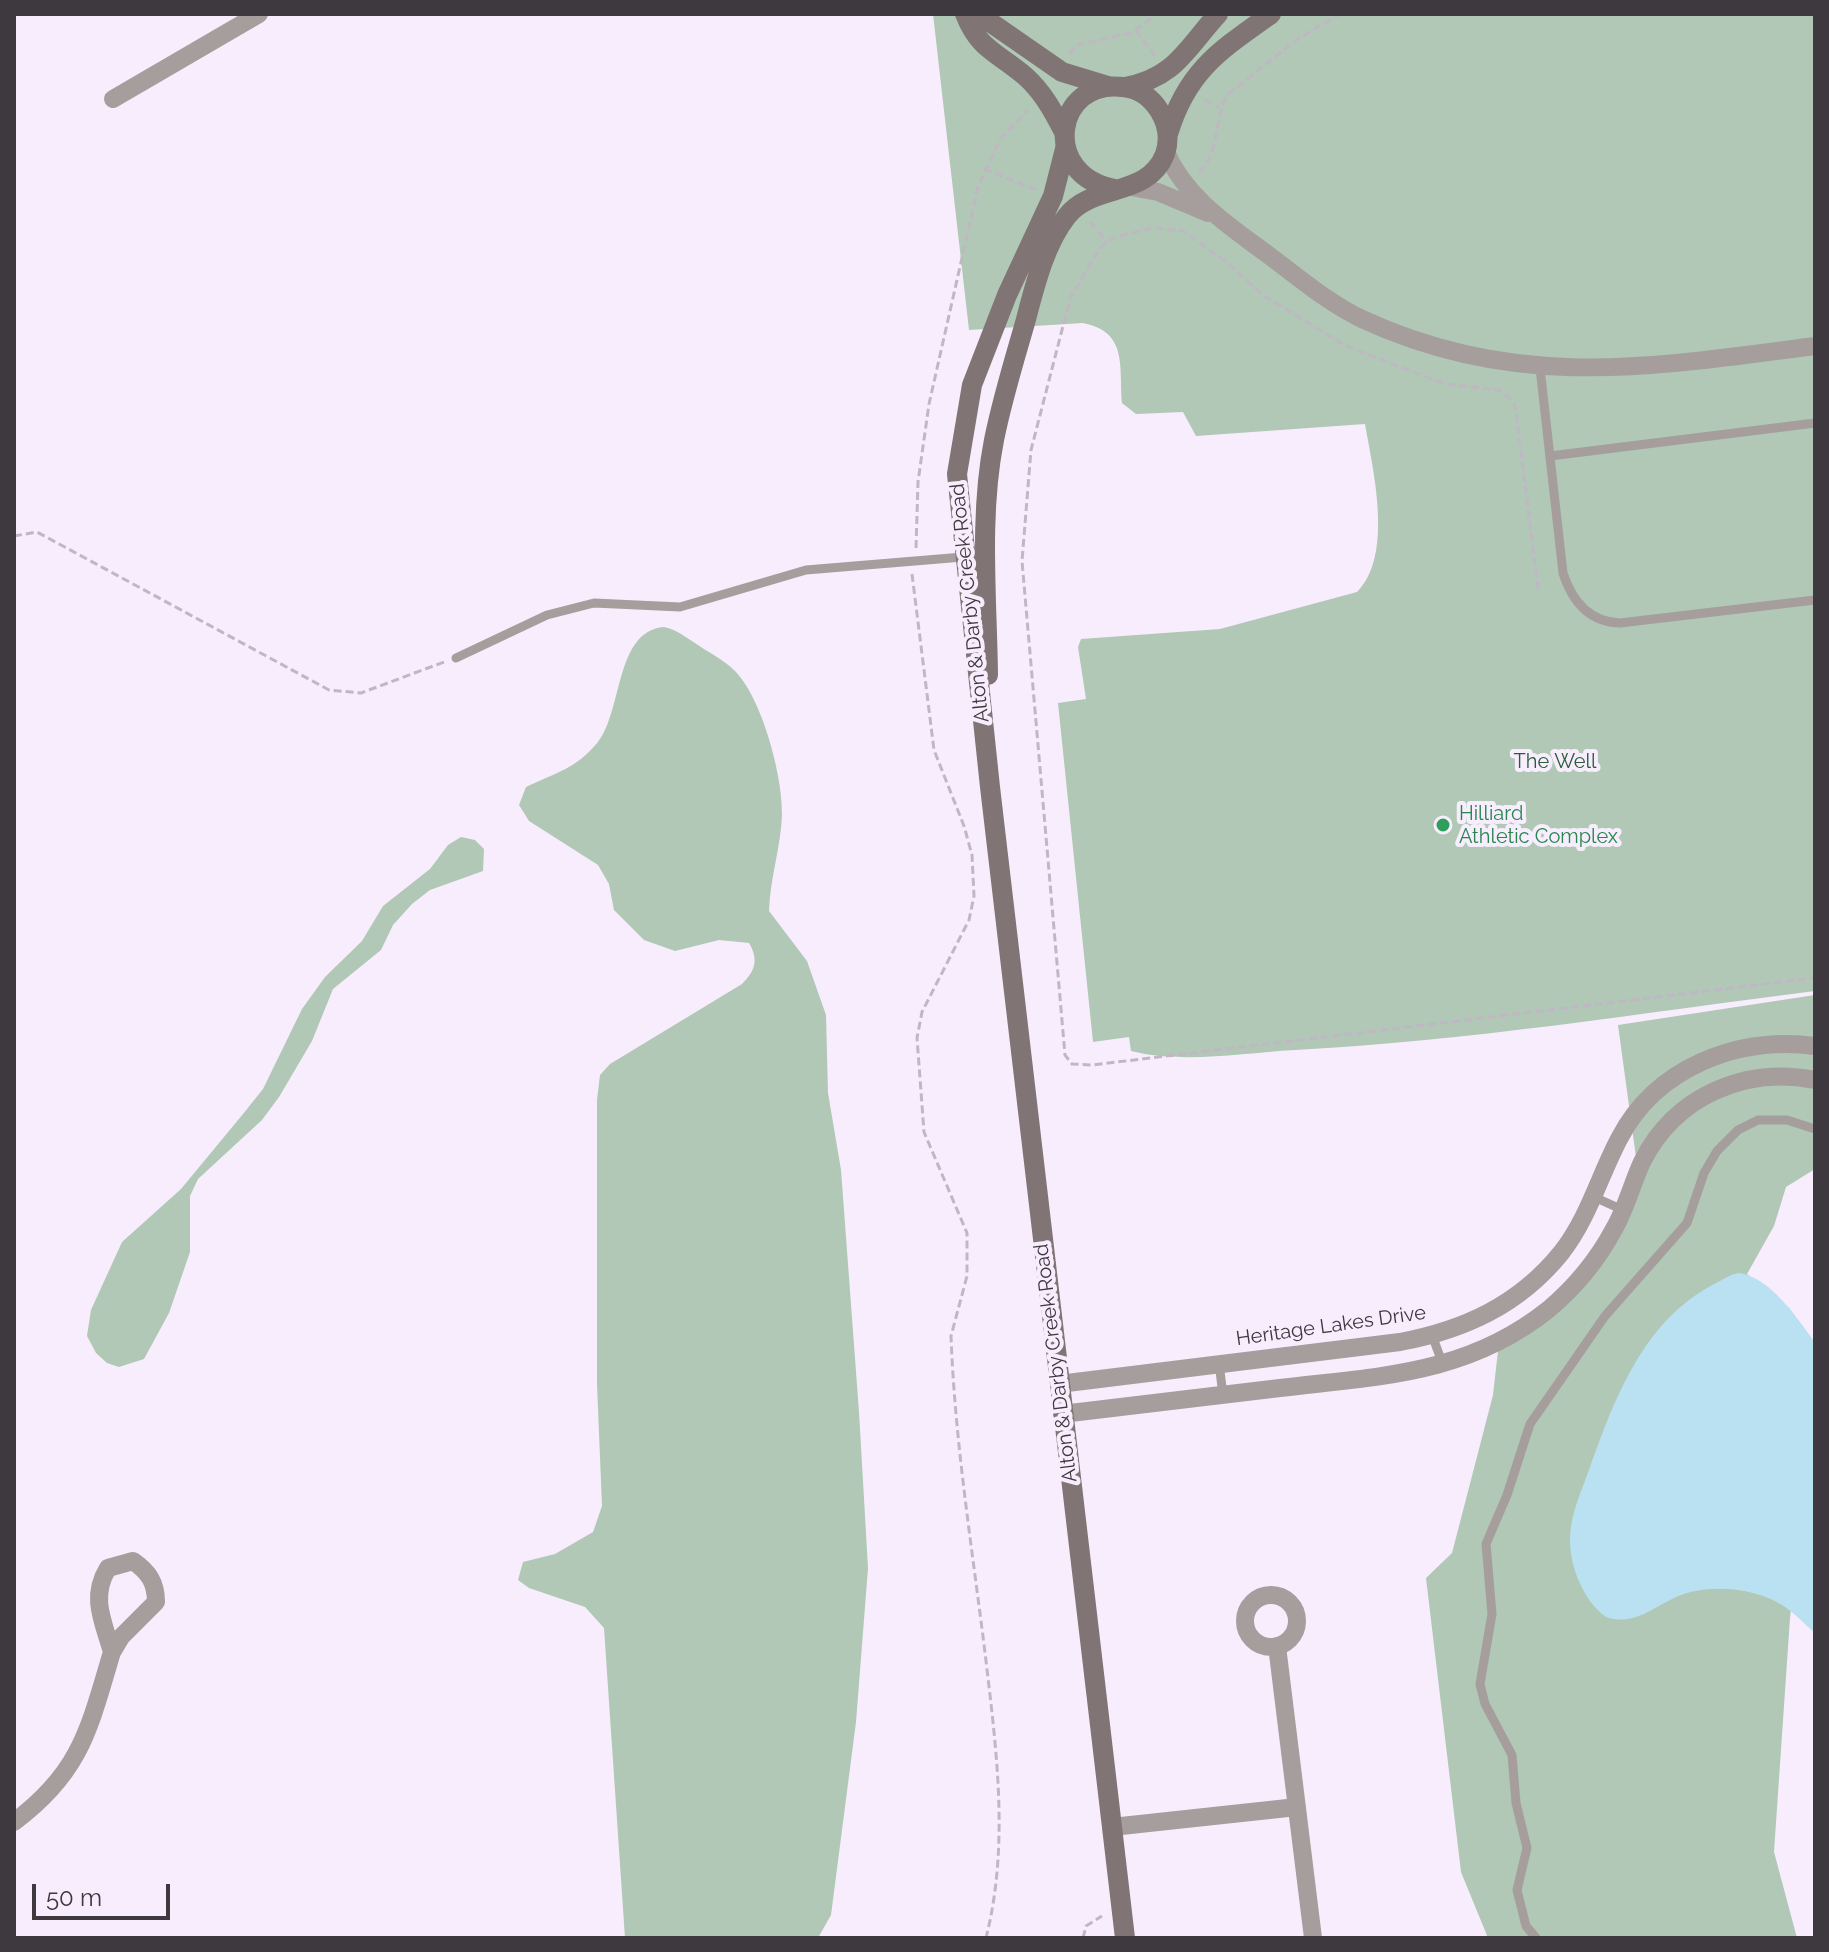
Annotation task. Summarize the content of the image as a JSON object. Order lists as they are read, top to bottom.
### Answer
{
  "streets": {
    "main road": ["Alton & Darby Creek Road"],
    "street": ["Heritage Lakes Drive"]
  },
  "crossings": [
    ["Alton & Darby Creek Road", "Heritage Lakes Drive"]
  ],
  "parks": ["The Well"],
  "places": ["Hilliard Athletic Complex"],
  "scale_bar": "50 m"
}
